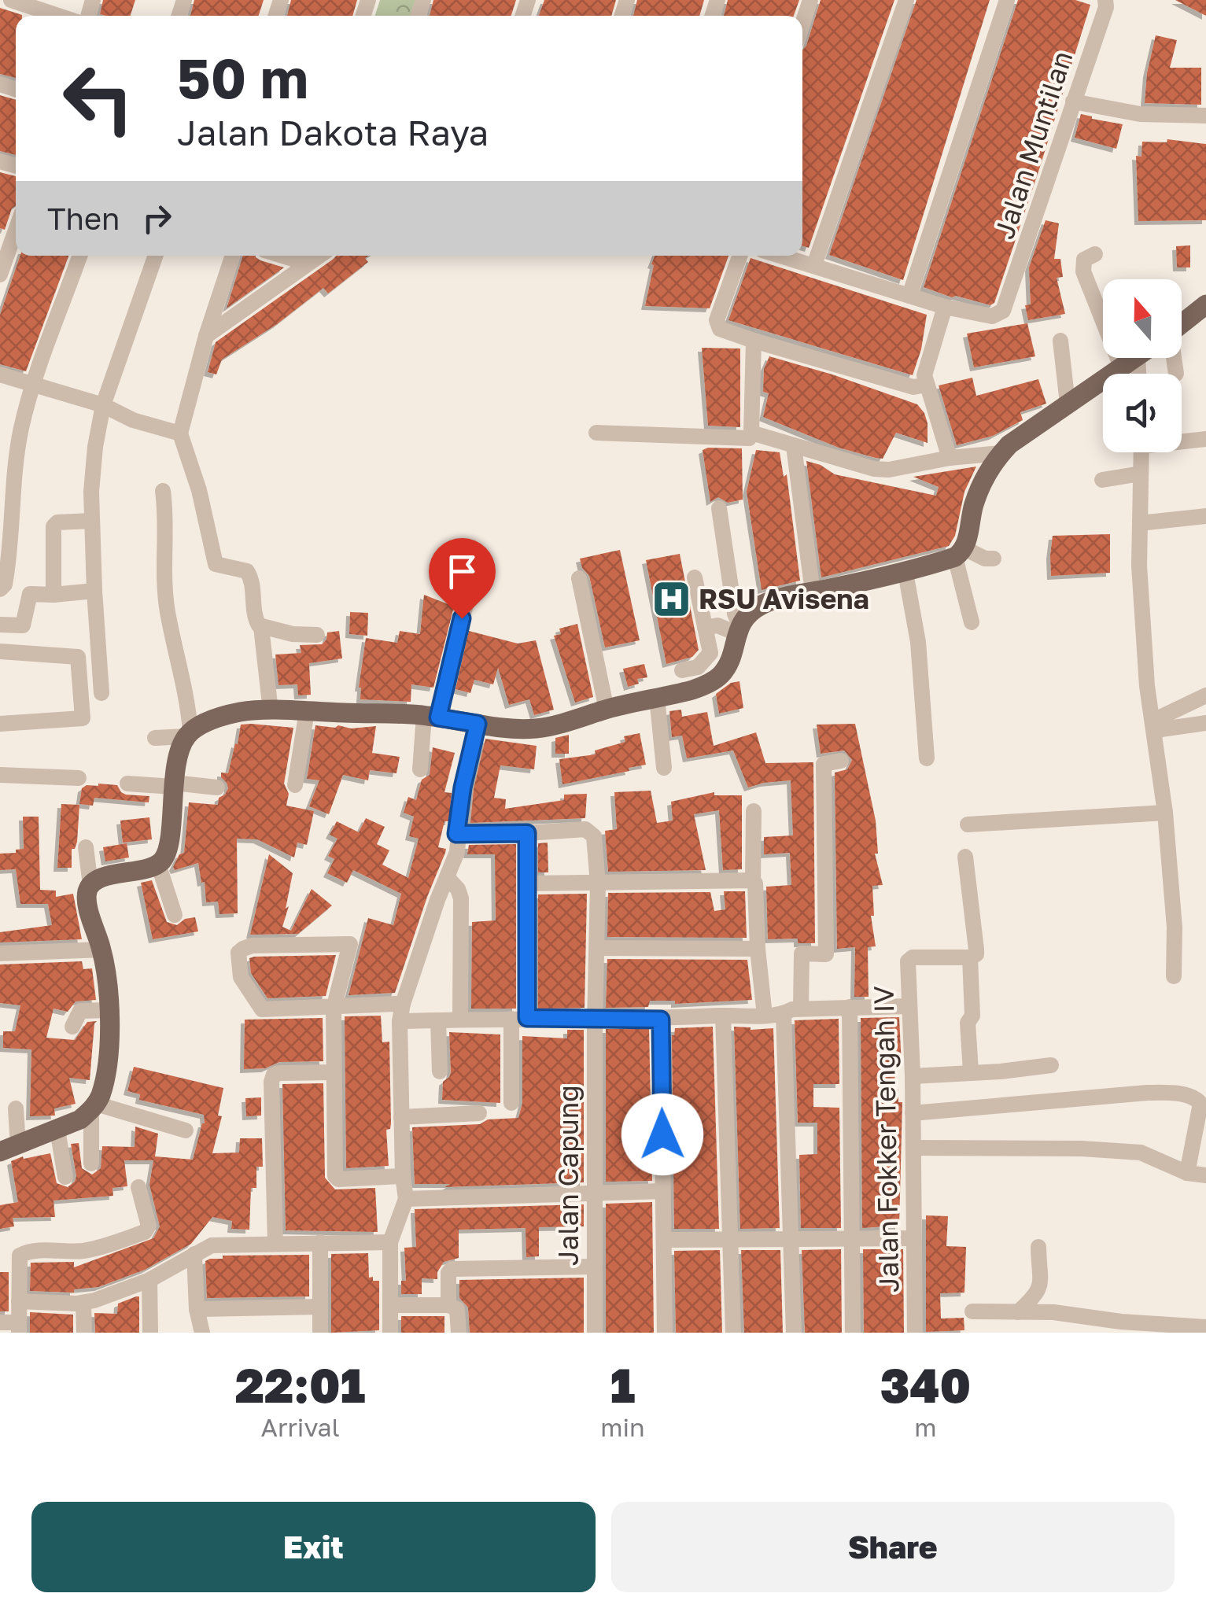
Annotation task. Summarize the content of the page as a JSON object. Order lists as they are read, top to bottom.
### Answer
{
  "streets": {
    "street": ["Jalan Muntilan", "Jalan Fokker Tengah IV", "Jalan Capung"]
  },
  "places": {
    "hospital": ["RSU Avisena"]
  },
  "north": "top",
  "page": {
    "turn": ["50 m", "Jalan Dakota Raya"],
    "then": "Then",
    "eta": [
      "22:01",
      "Arrival",
      "1",
      "min",
      "340",
      "m"
    ],
    "buttons": ["Exit", "Share"]
  }
}
